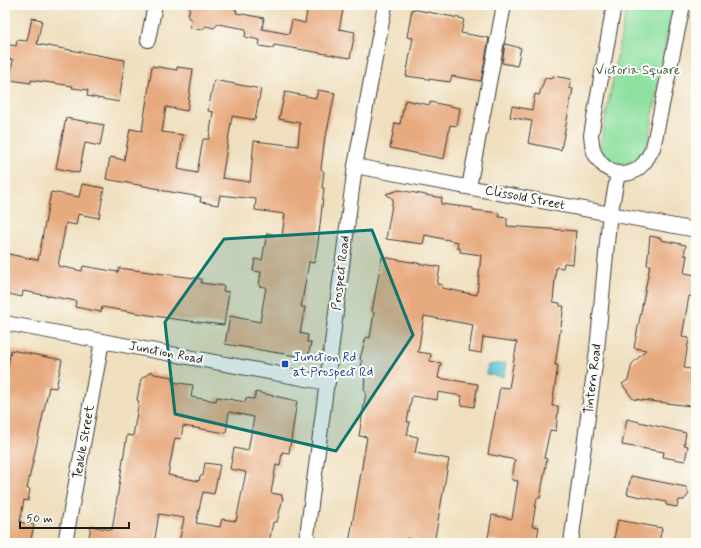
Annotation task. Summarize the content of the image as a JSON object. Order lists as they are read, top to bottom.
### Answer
{
  "streets": {
    "street": [
      "Clissold Street",
      "Prospect Road",
      "Junction Road",
      "Tintern Road",
      "Teakle Street"
    ]
  },
  "crossings": [
    ["Clissold Street", "Prospect Road"],
    ["Clissold Street", "Tintern Road"],
    ["Prospect Road", "Junction Road"],
    ["Junction Road", "Teakle Street"]
  ],
  "parks": ["Victoria Square"],
  "places": {
    "transit": ["Junction Rd at Prospect Rd"]
  },
  "scale_bar": "50 m"
}
